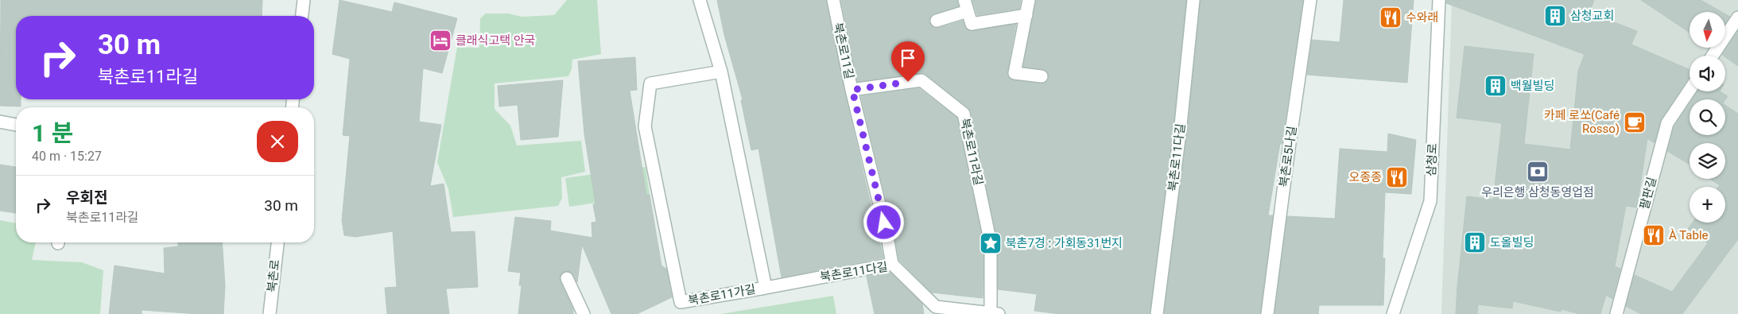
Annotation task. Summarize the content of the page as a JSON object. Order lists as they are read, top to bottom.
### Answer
{
  "streets": {
    "street": [
      "북촌로11길",
      "북촌로11라길",
      "북촌로5나길",
      "북촌로11다길",
      "삼청로",
      "팔판길",
      "북촌로",
      "북촌로11가길"
    ]
  },
  "crossings": [
    ["북촌로11길", "북촌로11라길"],
    ["북촌로11길", "북촌로11다길"],
    ["북촌로11라길", "북촌로11다길"],
    ["북촌로11다길", "북촌로11가길"]
  ],
  "places": {
    "building": ["삼청교회", "백월빌딩", "도올빌딩"],
    "restaurant": ["수와래", "오종종", "À Table"],
    "hotel": ["클래식고택 안국"],
    "cafe": ["카페 로쏘(Café Rosso)"],
    "bank": ["우리은행 삼청동영업점"],
    "place": ["북촌7경 : 가회동31번지"]
  },
  "north": "bottom",
  "page": {
    "map_buttons": "+",
    "turn": ["30 m", "북촌로11라길"],
    "heading": ["1 분", "40 m · 15:27"],
    "list": [
      {
        "name": "우회전",
        "note": "북촌로11라길",
        "value": "30 m"
      }
    ]
  }
}
